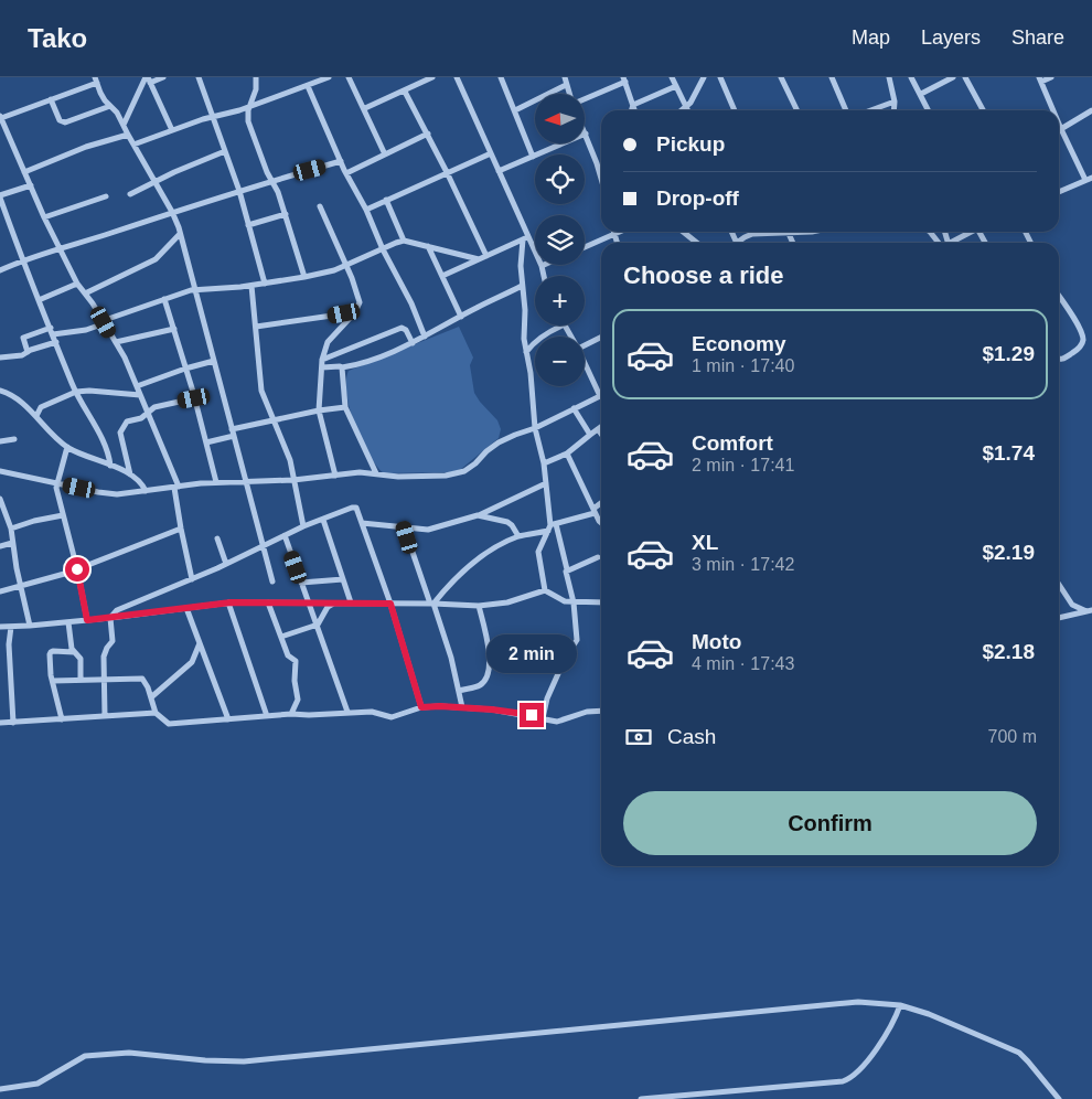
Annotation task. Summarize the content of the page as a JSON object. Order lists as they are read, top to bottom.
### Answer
{
  "north": "left",
  "page": {
    "header": "Tako",
    "nav": ["Map", "Layers", "Share"],
    "map_buttons": ["+", "−"],
    "banner": ["Pickup", "Drop-off"],
    "heading": "Choose a ride",
    "list": [
      {
        "name": "Economy",
        "note": "1 min · 17:40",
        "value": "$1.29"
      },
      {
        "name": "Comfort",
        "note": "2 min · 17:41",
        "value": "$1.74"
      },
      {
        "name": "XL",
        "note": "3 min · 17:42",
        "value": "$2.19"
      },
      {
        "name": "Moto",
        "note": "4 min · 17:43",
        "value": "$2.18"
      }
    ],
    "bubble": "2 min",
    "pay": ["Cash", "700 m"],
    "buttons": "Confirm"
  }
}
